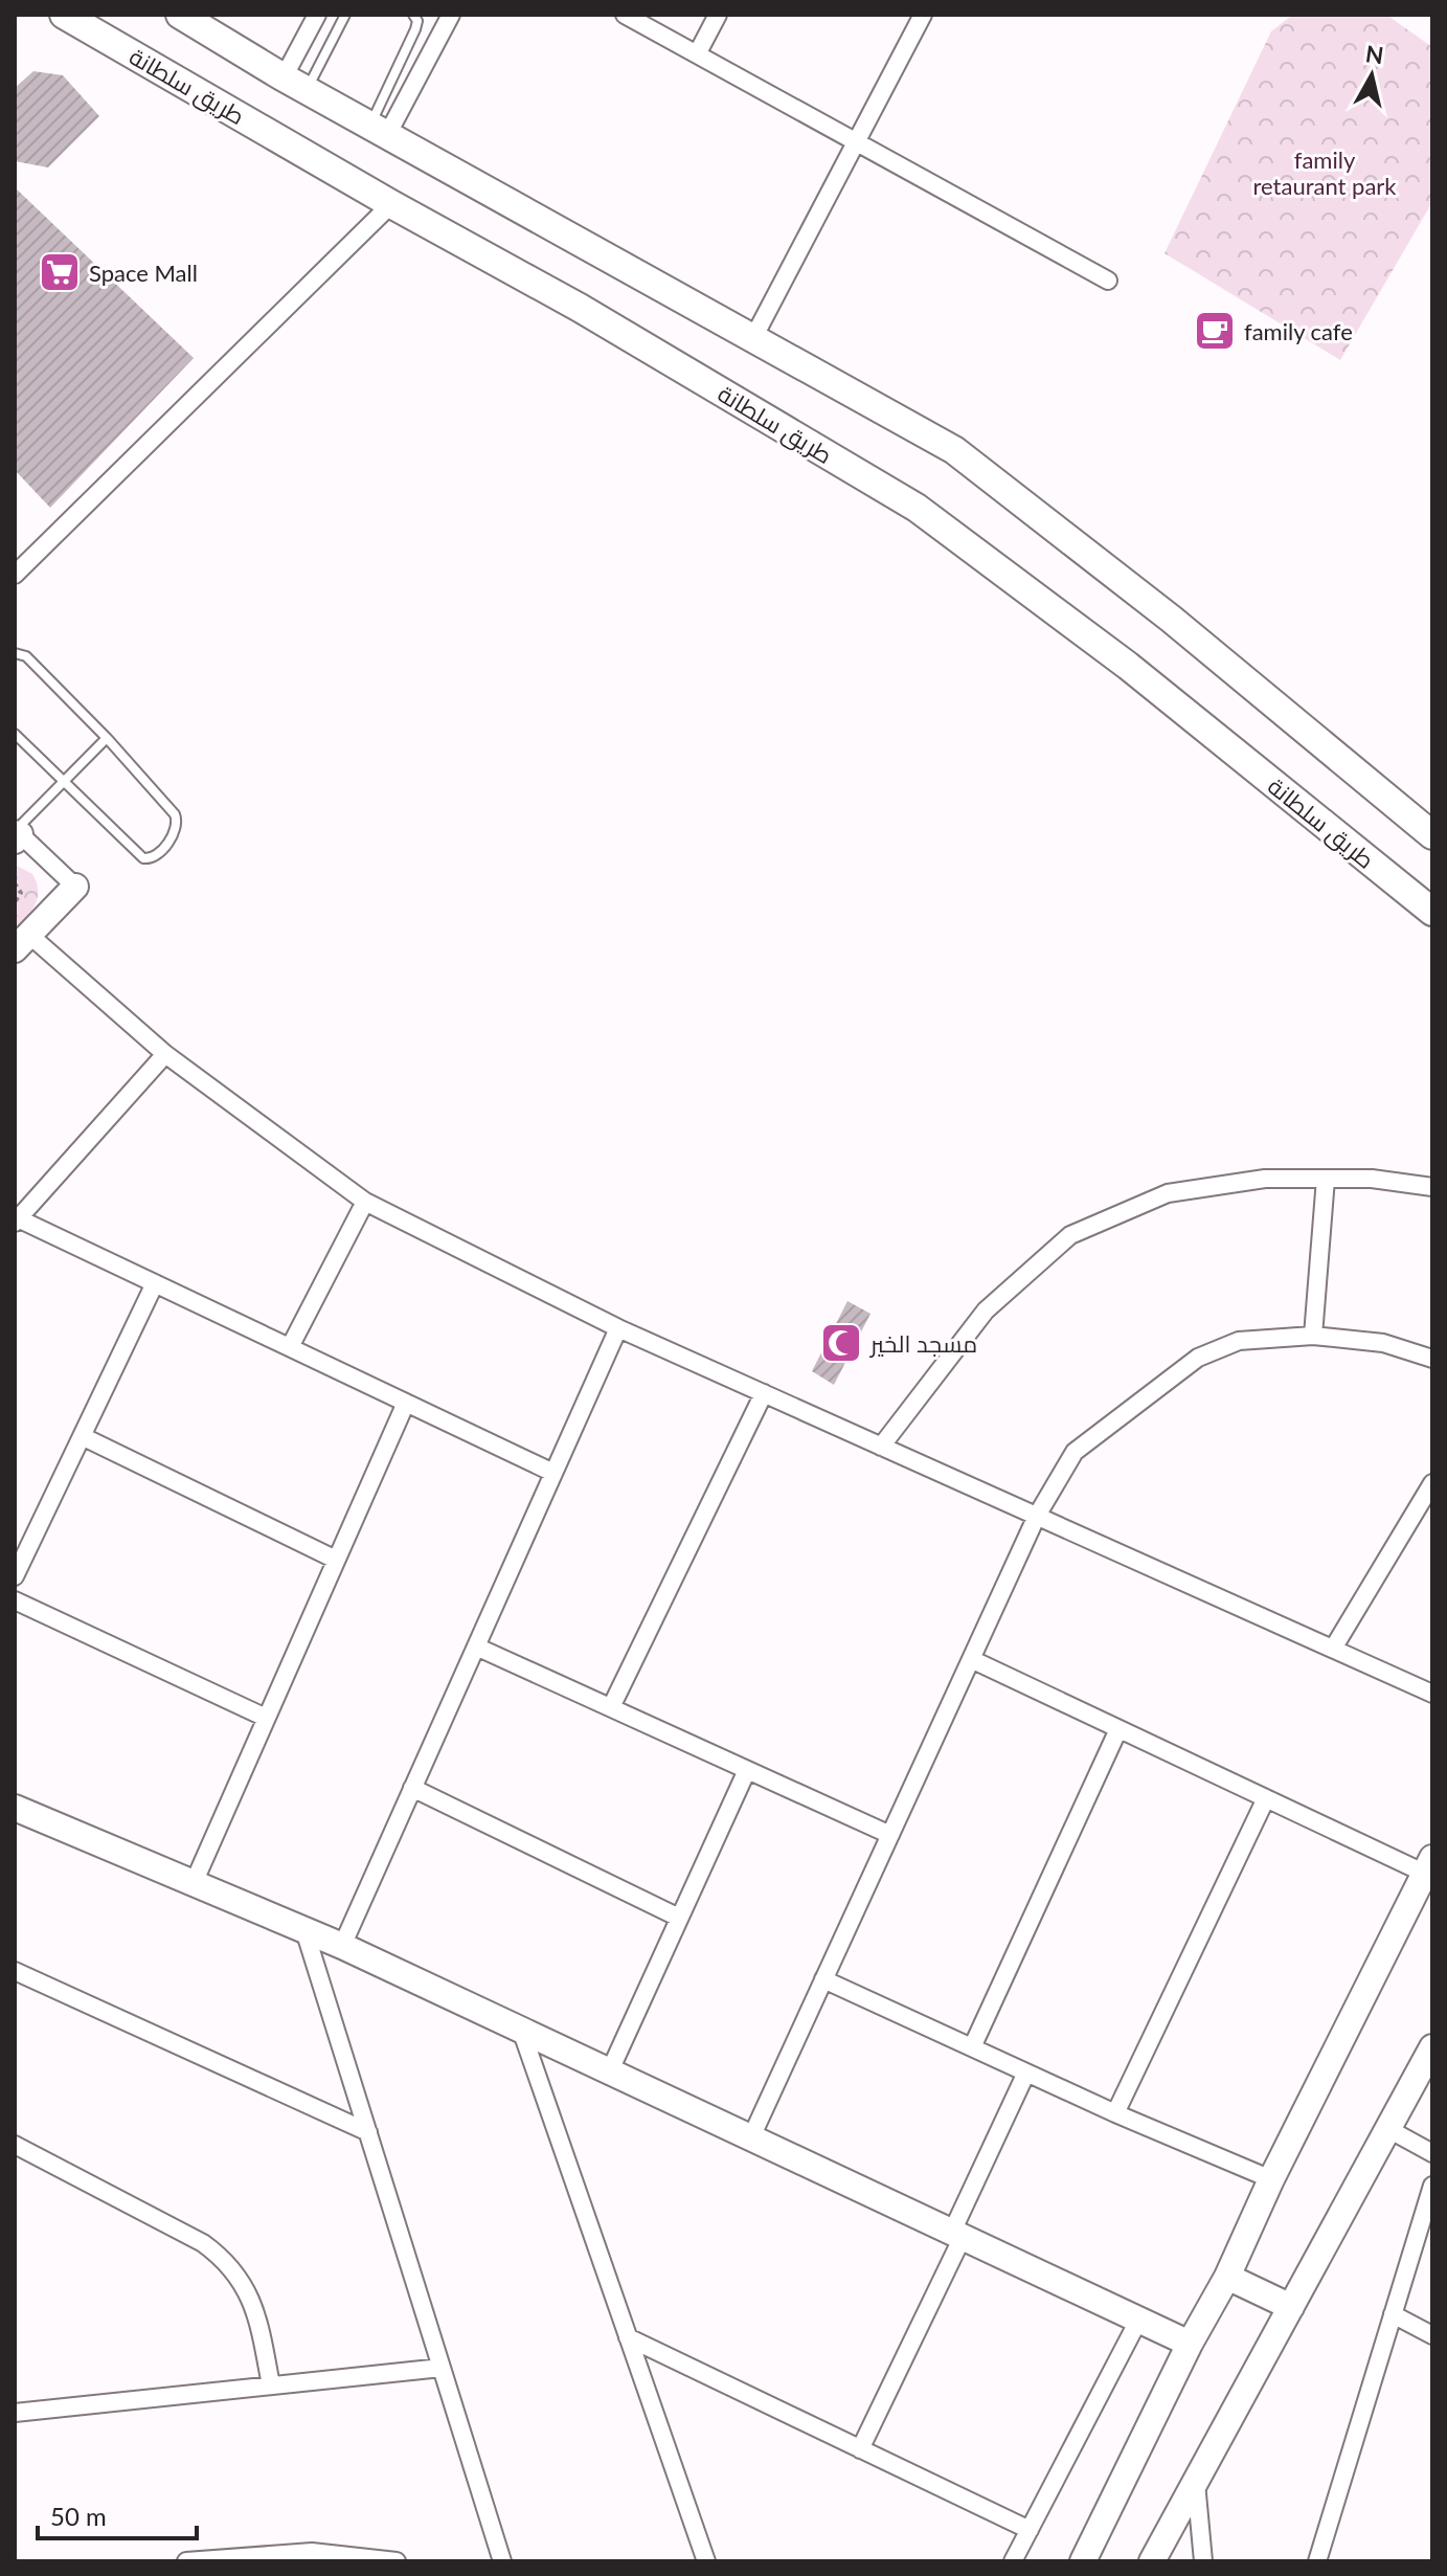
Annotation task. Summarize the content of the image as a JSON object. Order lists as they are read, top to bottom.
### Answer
{
  "streets": {
    "main road": ["طريق سلطانة"]
  },
  "parks": ["family retaurant park"],
  "places": {
    "supermarket": ["Space Mall"],
    "cafe": ["family cafe"],
    "mosque": ["مسجد الخير"]
  },
  "scale_bar": "50 m",
  "north": "top"
}
